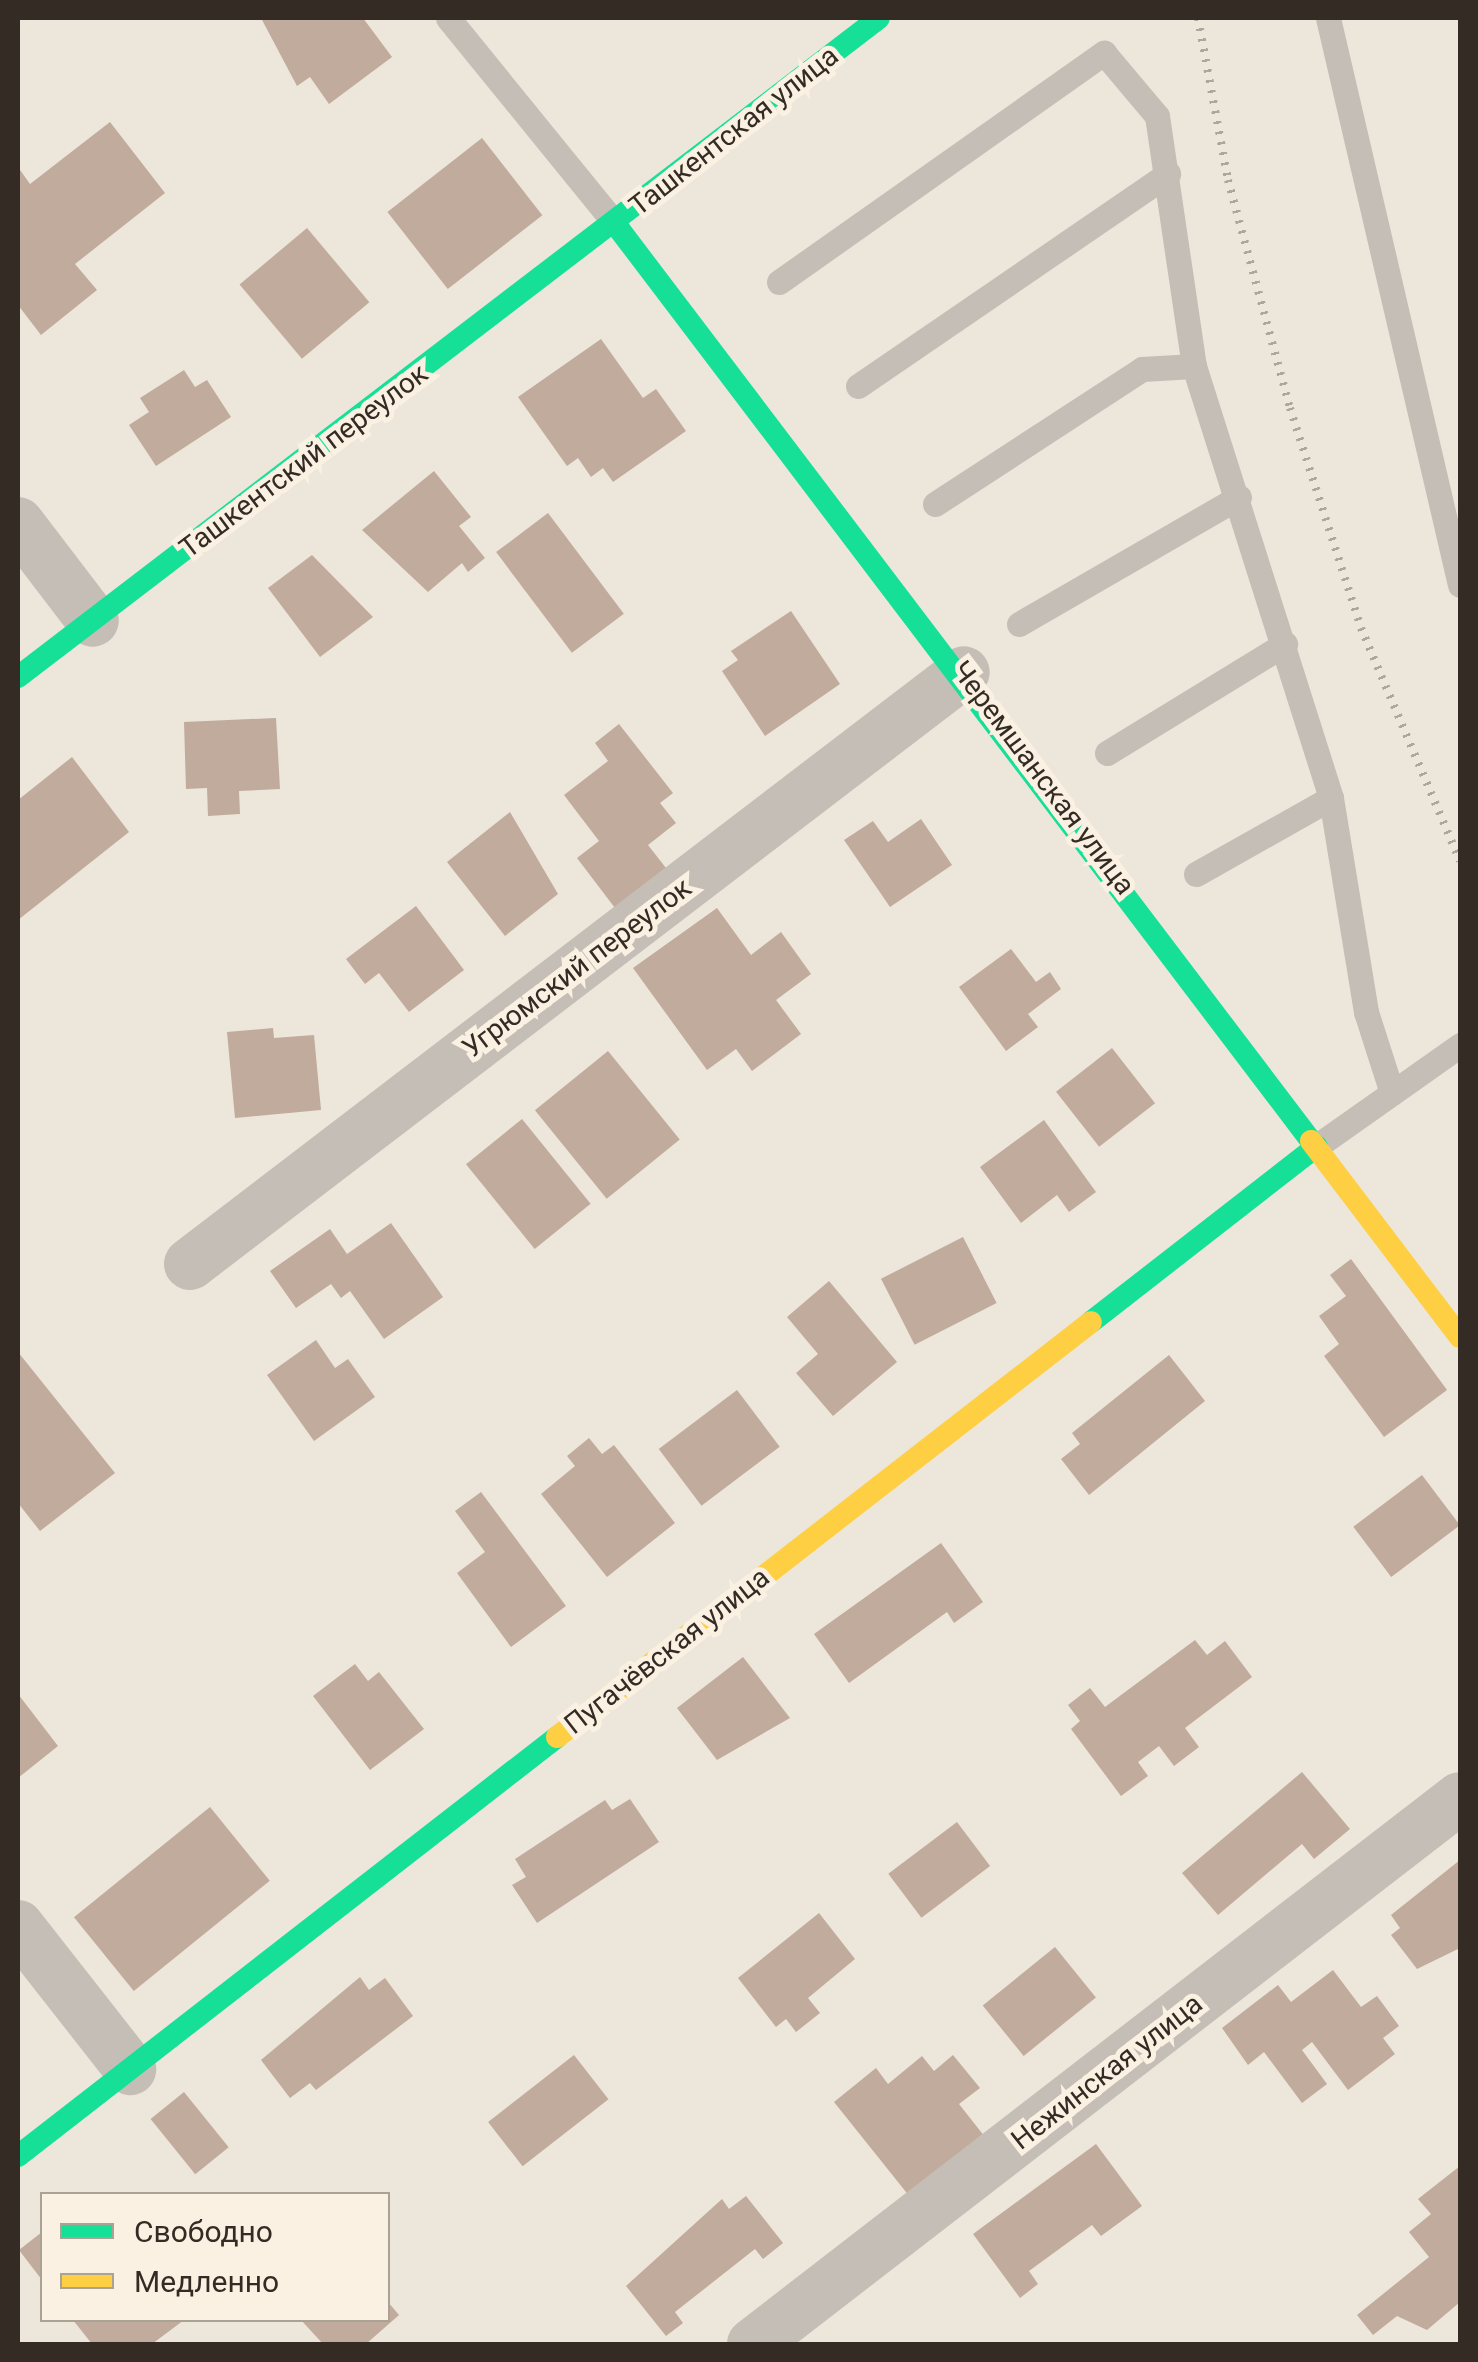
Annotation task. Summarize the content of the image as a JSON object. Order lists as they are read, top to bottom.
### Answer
{
  "streets": {
    "street": [
      "Ташкентская улица",
      "Ташкентский переулок",
      "Черемшанская улица",
      "Угрюмский переулок",
      "Пугачёвская улица",
      "Нежинская улица"
    ]
  },
  "crossings": [
    ["Ташкентская улица", "Ташкентский переулок"],
    ["Ташкентская улица", "Черемшанская улица"],
    ["Черемшанская улица", "Угрюмский переулок"],
    ["Черемшанская улица", "Пугачёвская улица"]
  ],
  "legend": ["Свободно", "Медленно"]
}
